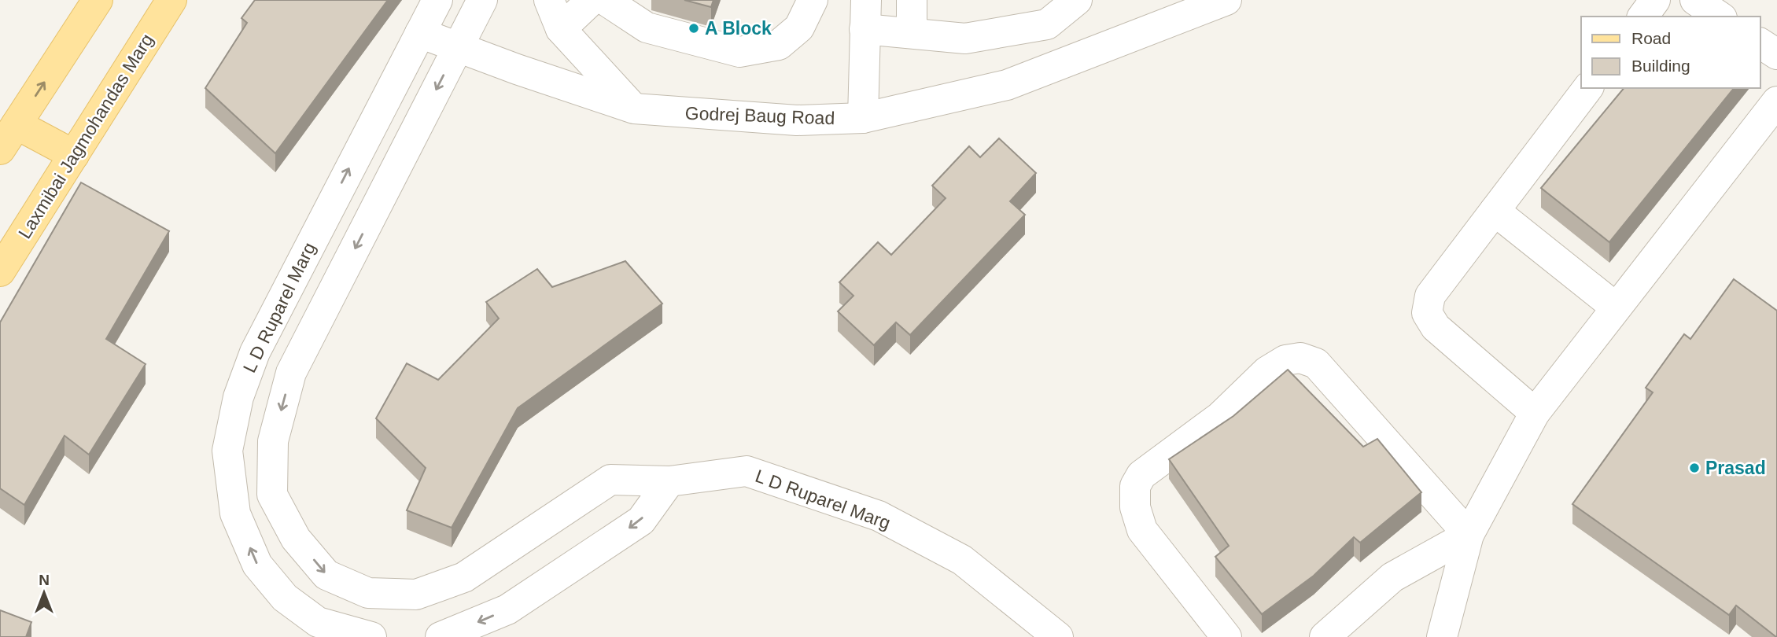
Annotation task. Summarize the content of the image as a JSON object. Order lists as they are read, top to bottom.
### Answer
{
  "streets": {
    "main road": ["Laxmibai Jagmohandas Marg"],
    "street": ["Godrej Baug Road", "L D Ruparel Marg"]
  },
  "crossings": [
    ["Godrej Baug Road", "L D Ruparel Marg"]
  ],
  "places": ["A Block", "Prasad"],
  "legend": ["Road", "Building"],
  "north": "top"
}
